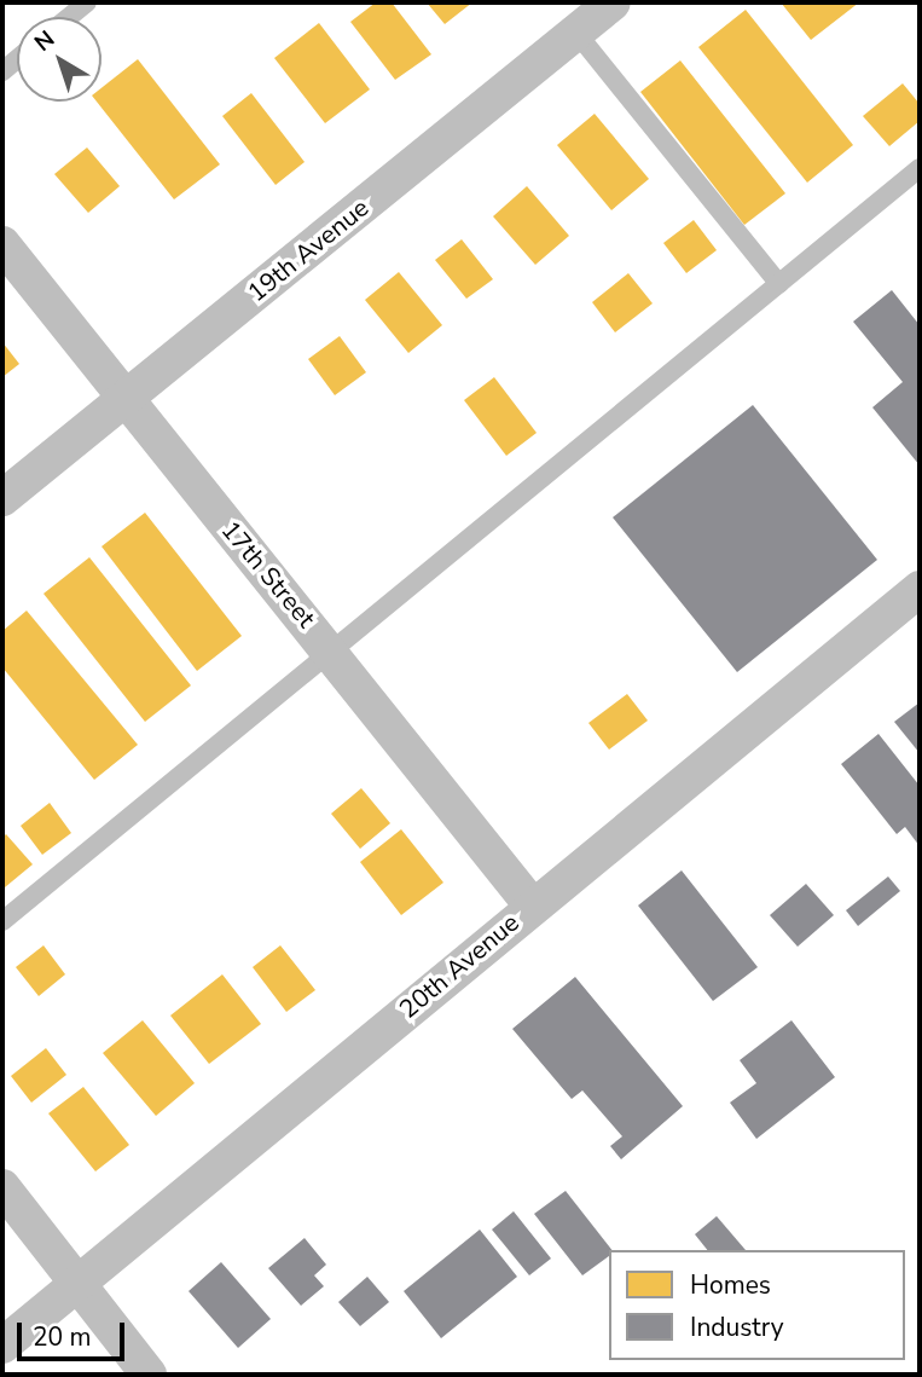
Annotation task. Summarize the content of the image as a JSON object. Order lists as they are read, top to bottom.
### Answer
{
  "streets": {
    "street": ["19th Avenue", "17th Street", "20th Avenue"]
  },
  "crossings": [
    ["19th Avenue", "17th Street"],
    ["17th Street", "20th Avenue"]
  ],
  "legend": ["Homes", "Industry"],
  "scale_bar": "20 m",
  "north": "top left"
}
